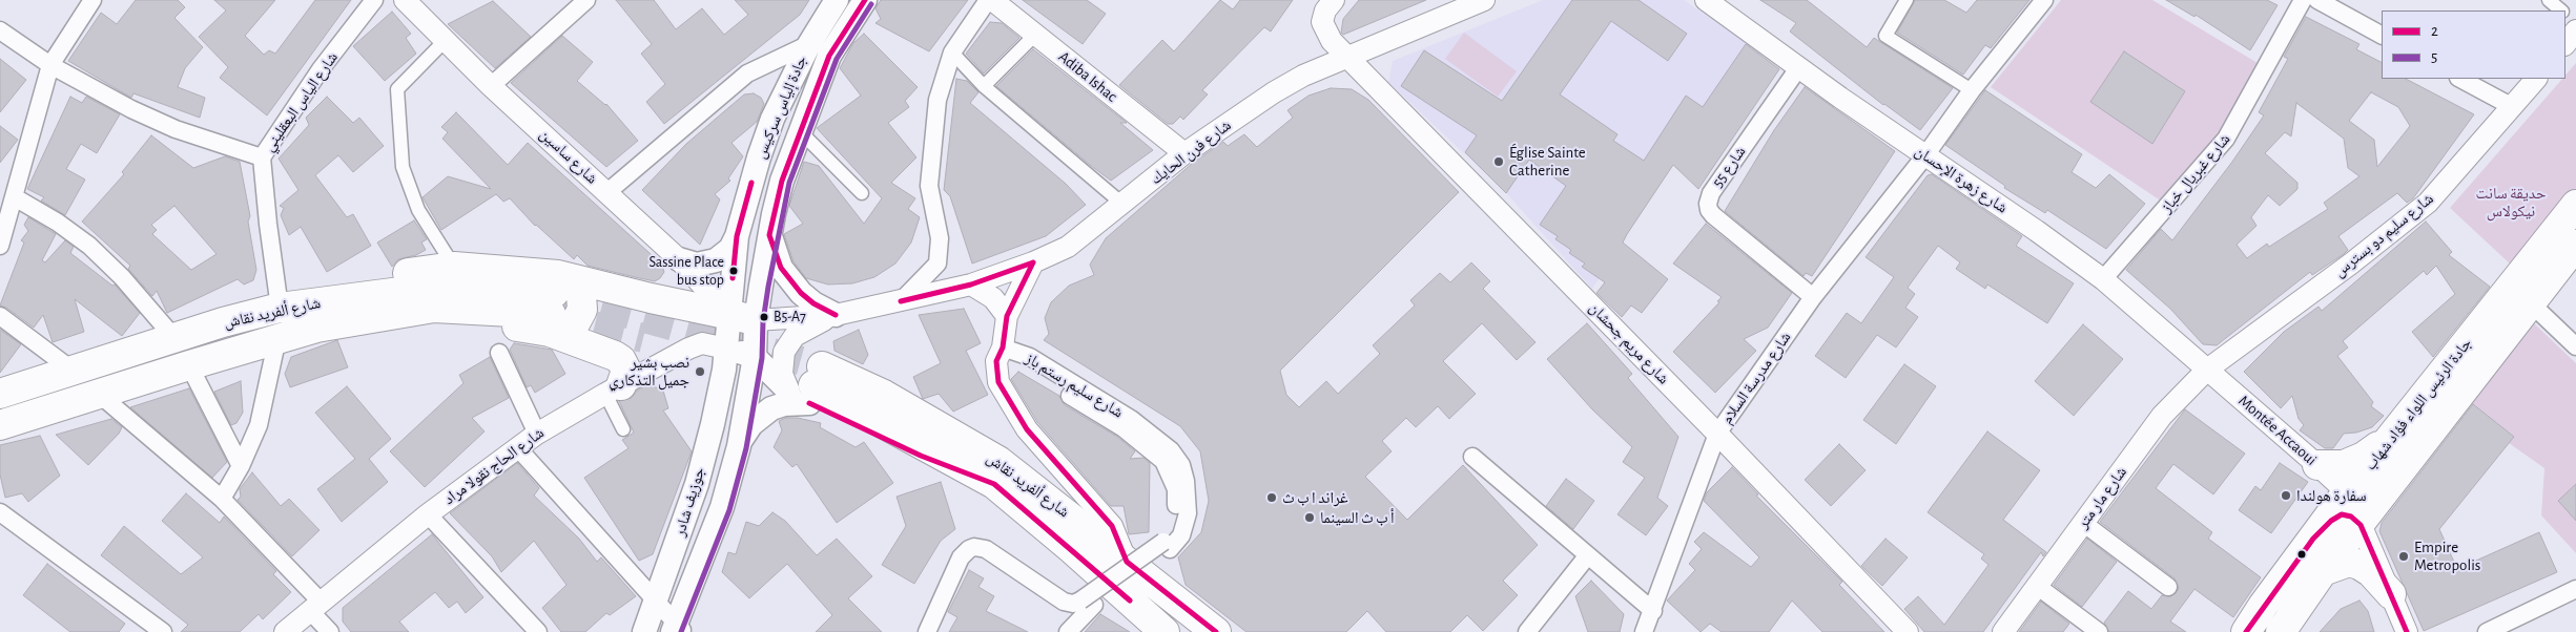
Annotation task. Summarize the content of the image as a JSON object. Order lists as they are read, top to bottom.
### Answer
{
  "streets": {
    "highway": ["شارع ألفريد نقاش", "جادة الرئيس اللواء فؤاد شهاب"],
    "main road": ["جادة إلياس سركيس", "جوزيف شادر"],
    "street": [
      "Adiba Ishac",
      "شارع الياس البعقليني",
      "شارع فرن الحايك",
      "شارع ساسين",
      "شارع 55",
      "شارع غبريال خباز",
      "شارع زهرة الإحسان",
      "شارع سليم دو بسترس",
      "شارع مريم جحشان",
      "شارع مدرسة السلام",
      "شارع سليم رستم باز",
      "Montée Accaoui",
      "شارع الحاج نقولا مراد",
      "شارع مار متر"
    ]
  },
  "crossings": [
    ["Adiba Ishac", "شارع فرن الحايك"],
    ["شارع الياس البعقليني", "شارع ألفريد نقاش"],
    ["جادة إلياس سركيس", "شارع ساسين"],
    ["جادة إلياس سركيس", "جوزيف شادر"],
    ["شارع فرن الحايك", "شارع مريم جحشان"],
    ["شارع ساسين", "جوزيف شادر"],
    ["شارع 55", "شارع زهرة الإحسان"],
    ["شارع 55", "شارع مدرسة السلام"],
    ["شارع غبريال خباز", "شارع زهرة الإحسان"],
    ["شارع زهرة الإحسان", "شارع سليم دو بسترس"],
    ["شارع زهرة الإحسان", "شارع مدرسة السلام"],
    ["شارع زهرة الإحسان", "Montée Accaoui"],
    ["شارع زهرة الإحسان", "شارع مار متر"],
    ["شارع سليم دو بسترس", "Montée Accaoui"],
    ["شارع سليم دو بسترس", "شارع مار متر"],
    ["شارع مريم جحشان", "شارع مدرسة السلام"],
    ["جادة الرئيس اللواء فؤاد شهاب", "Montée Accaoui"],
    ["Montée Accaoui", "شارع مار متر"],
    ["شارع الحاج نقولا مراد", "جوزيف شادر"]
  ],
  "parks": ["حديقة سانت نيكولاس"],
  "places": [
    "Église Sainte Catherine",
    "Sassine Place bus stop",
    "B5-A7",
    "نصب بشير جميل التذكاري",
    "سفارة هولندا",
    "غراند ا ب ث",
    "أ ب ث السينما",
    "Empire Metropolis"
  ],
  "lines": ["transit line 2", "transit line 5"],
  "legend": ["2", "5"]
}
